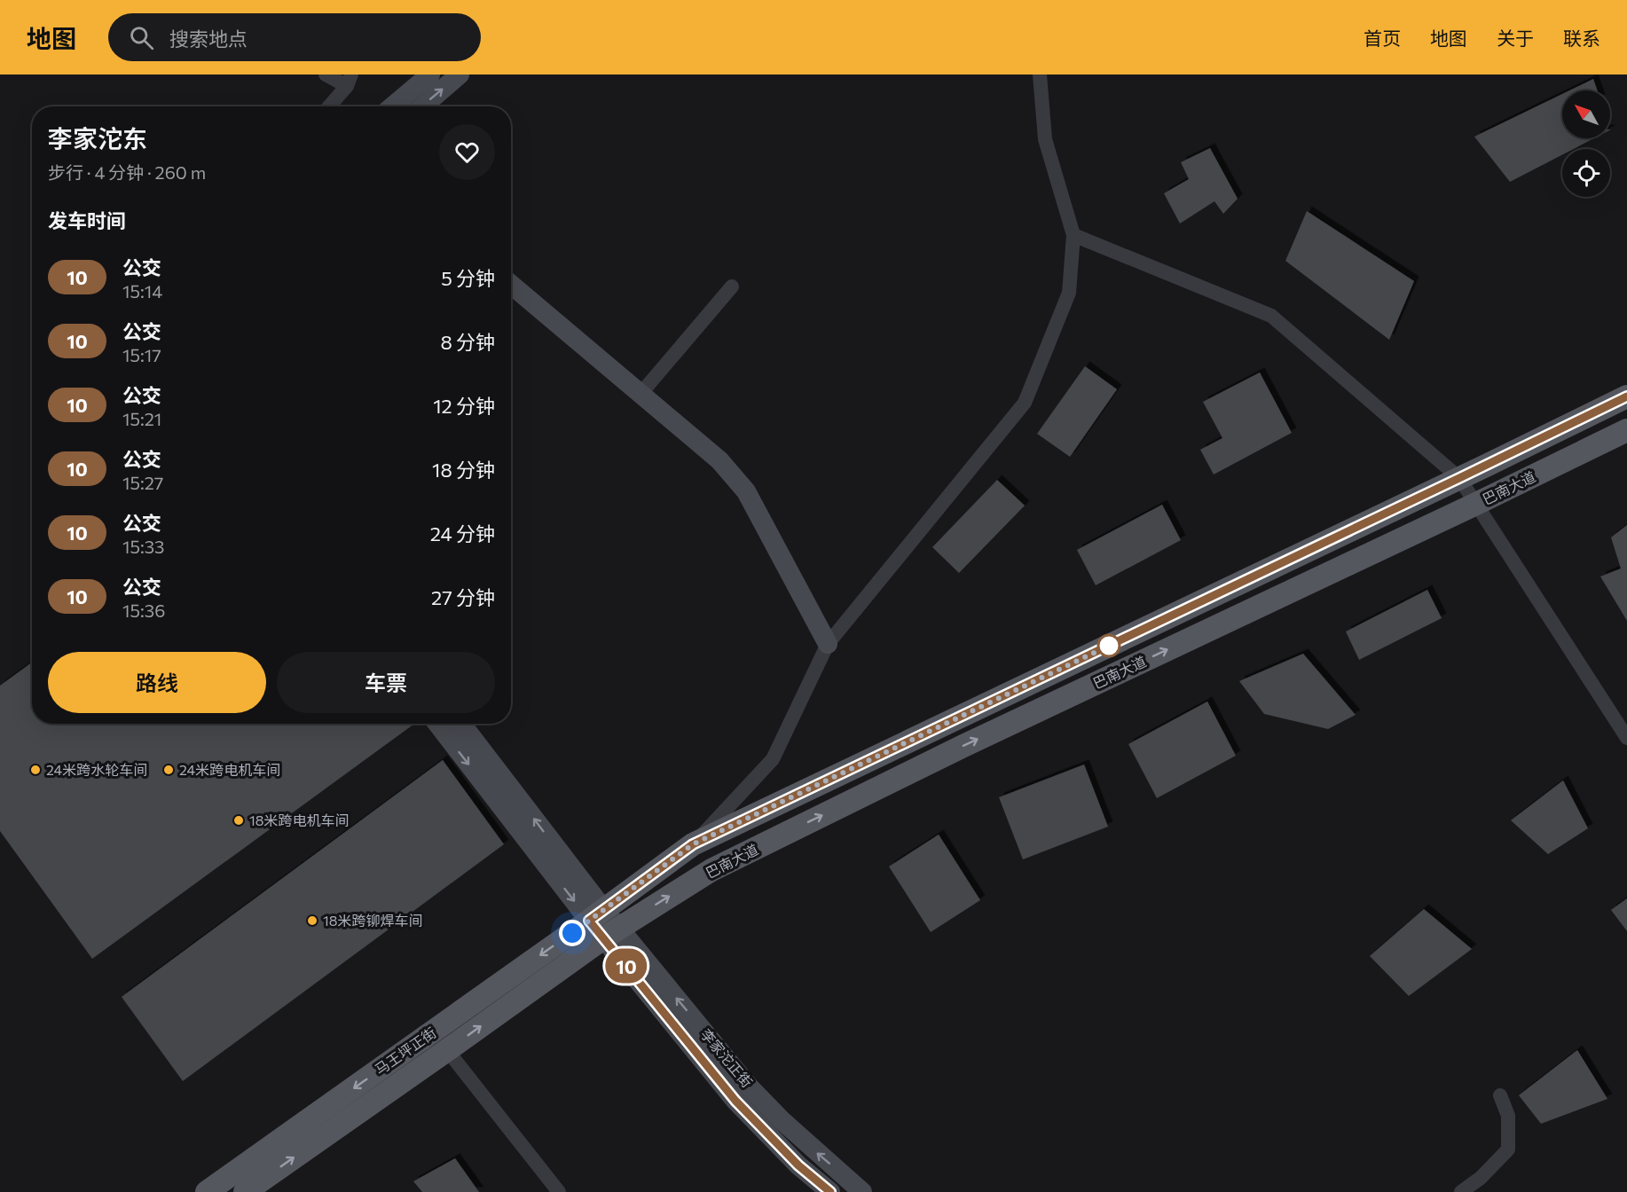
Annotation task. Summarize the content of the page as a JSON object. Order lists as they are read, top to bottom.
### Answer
{
  "streets": {
    "main road": ["巴南大道", "马王坪正街", "李家沱正街"]
  },
  "crossings": [
    ["巴南大道", "马王坪正街"],
    ["巴南大道", "李家沱正街"],
    ["马王坪正街", "李家沱正街"]
  ],
  "places": [
    "24米跨水轮车间",
    "24米跨电机车间",
    "18米跨电机车间",
    "18米跨铆焊车间"
  ],
  "lines": ["bus line 10"],
  "north": "top left",
  "page": {
    "header": "地图",
    "search": "搜索地点",
    "nav": [
      "首页",
      "地图",
      "关于",
      "联系"
    ],
    "on_map": "10",
    "heading": [
      ["李家沱东", "步行 · 4 分钟 · 260 m"],
      "发车时间"
    ],
    "list": [
      {
        "mark": "10",
        "name": "公交",
        "note": "15:14",
        "value": "5 分钟"
      },
      {
        "mark": "10",
        "name": "公交",
        "note": "15:17",
        "value": "8 分钟"
      },
      {
        "mark": "10",
        "name": "公交",
        "note": "15:21",
        "value": "12 分钟"
      },
      {
        "mark": "10",
        "name": "公交",
        "note": "15:27",
        "value": "18 分钟"
      },
      {
        "mark": "10",
        "name": "公交",
        "note": "15:33",
        "value": "24 分钟"
      },
      {
        "mark": "10",
        "name": "公交",
        "note": "15:36",
        "value": "27 分钟"
      }
    ],
    "buttons": ["路线", "车票"]
  }
}
